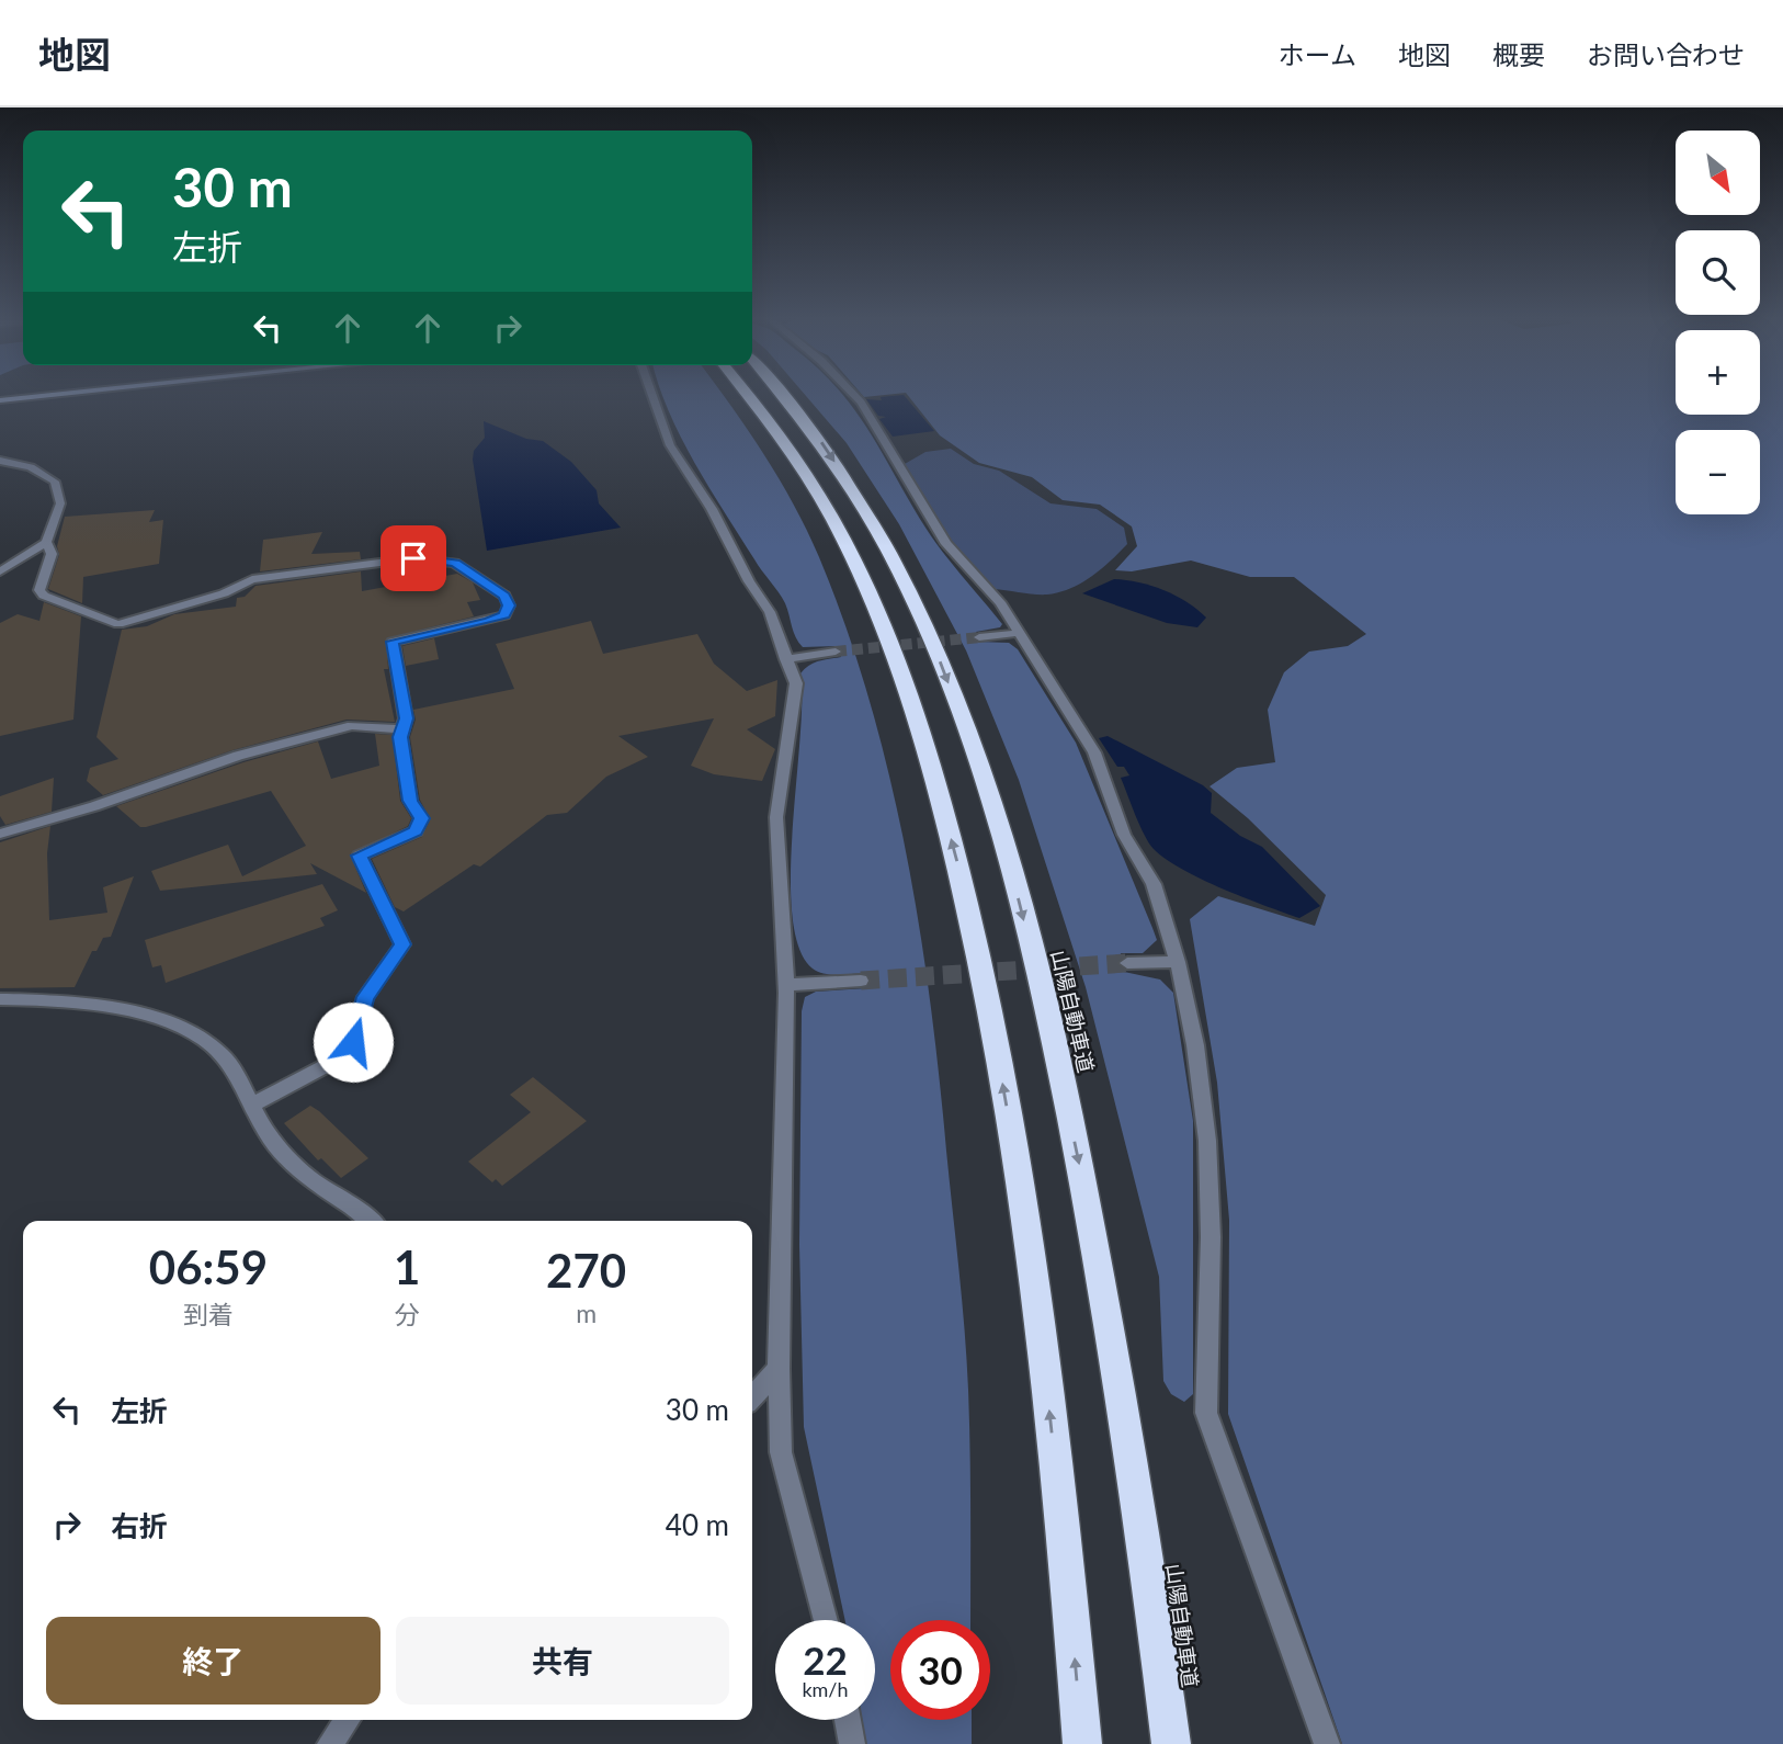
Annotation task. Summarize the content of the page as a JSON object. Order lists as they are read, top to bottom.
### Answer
{
  "streets": {
    "highway": ["山陽自動車道"]
  },
  "north": "bottom right",
  "page": {
    "header": "地図",
    "nav": [
      "ホーム",
      "地図",
      "概要",
      "お問い合わせ"
    ],
    "map_buttons": ["+", "−"],
    "turn": ["30 m", "左折"],
    "eta": [
      "06:59",
      "到着",
      "1",
      "分",
      "270",
      "m"
    ],
    "list": [
      {
        "name": "左折",
        "value": "30 m"
      },
      {
        "name": "右折",
        "value": "40 m"
      }
    ],
    "buttons": ["終了", "共有"],
    "speed": "22 km/h",
    "limit": "30"
  }
}
